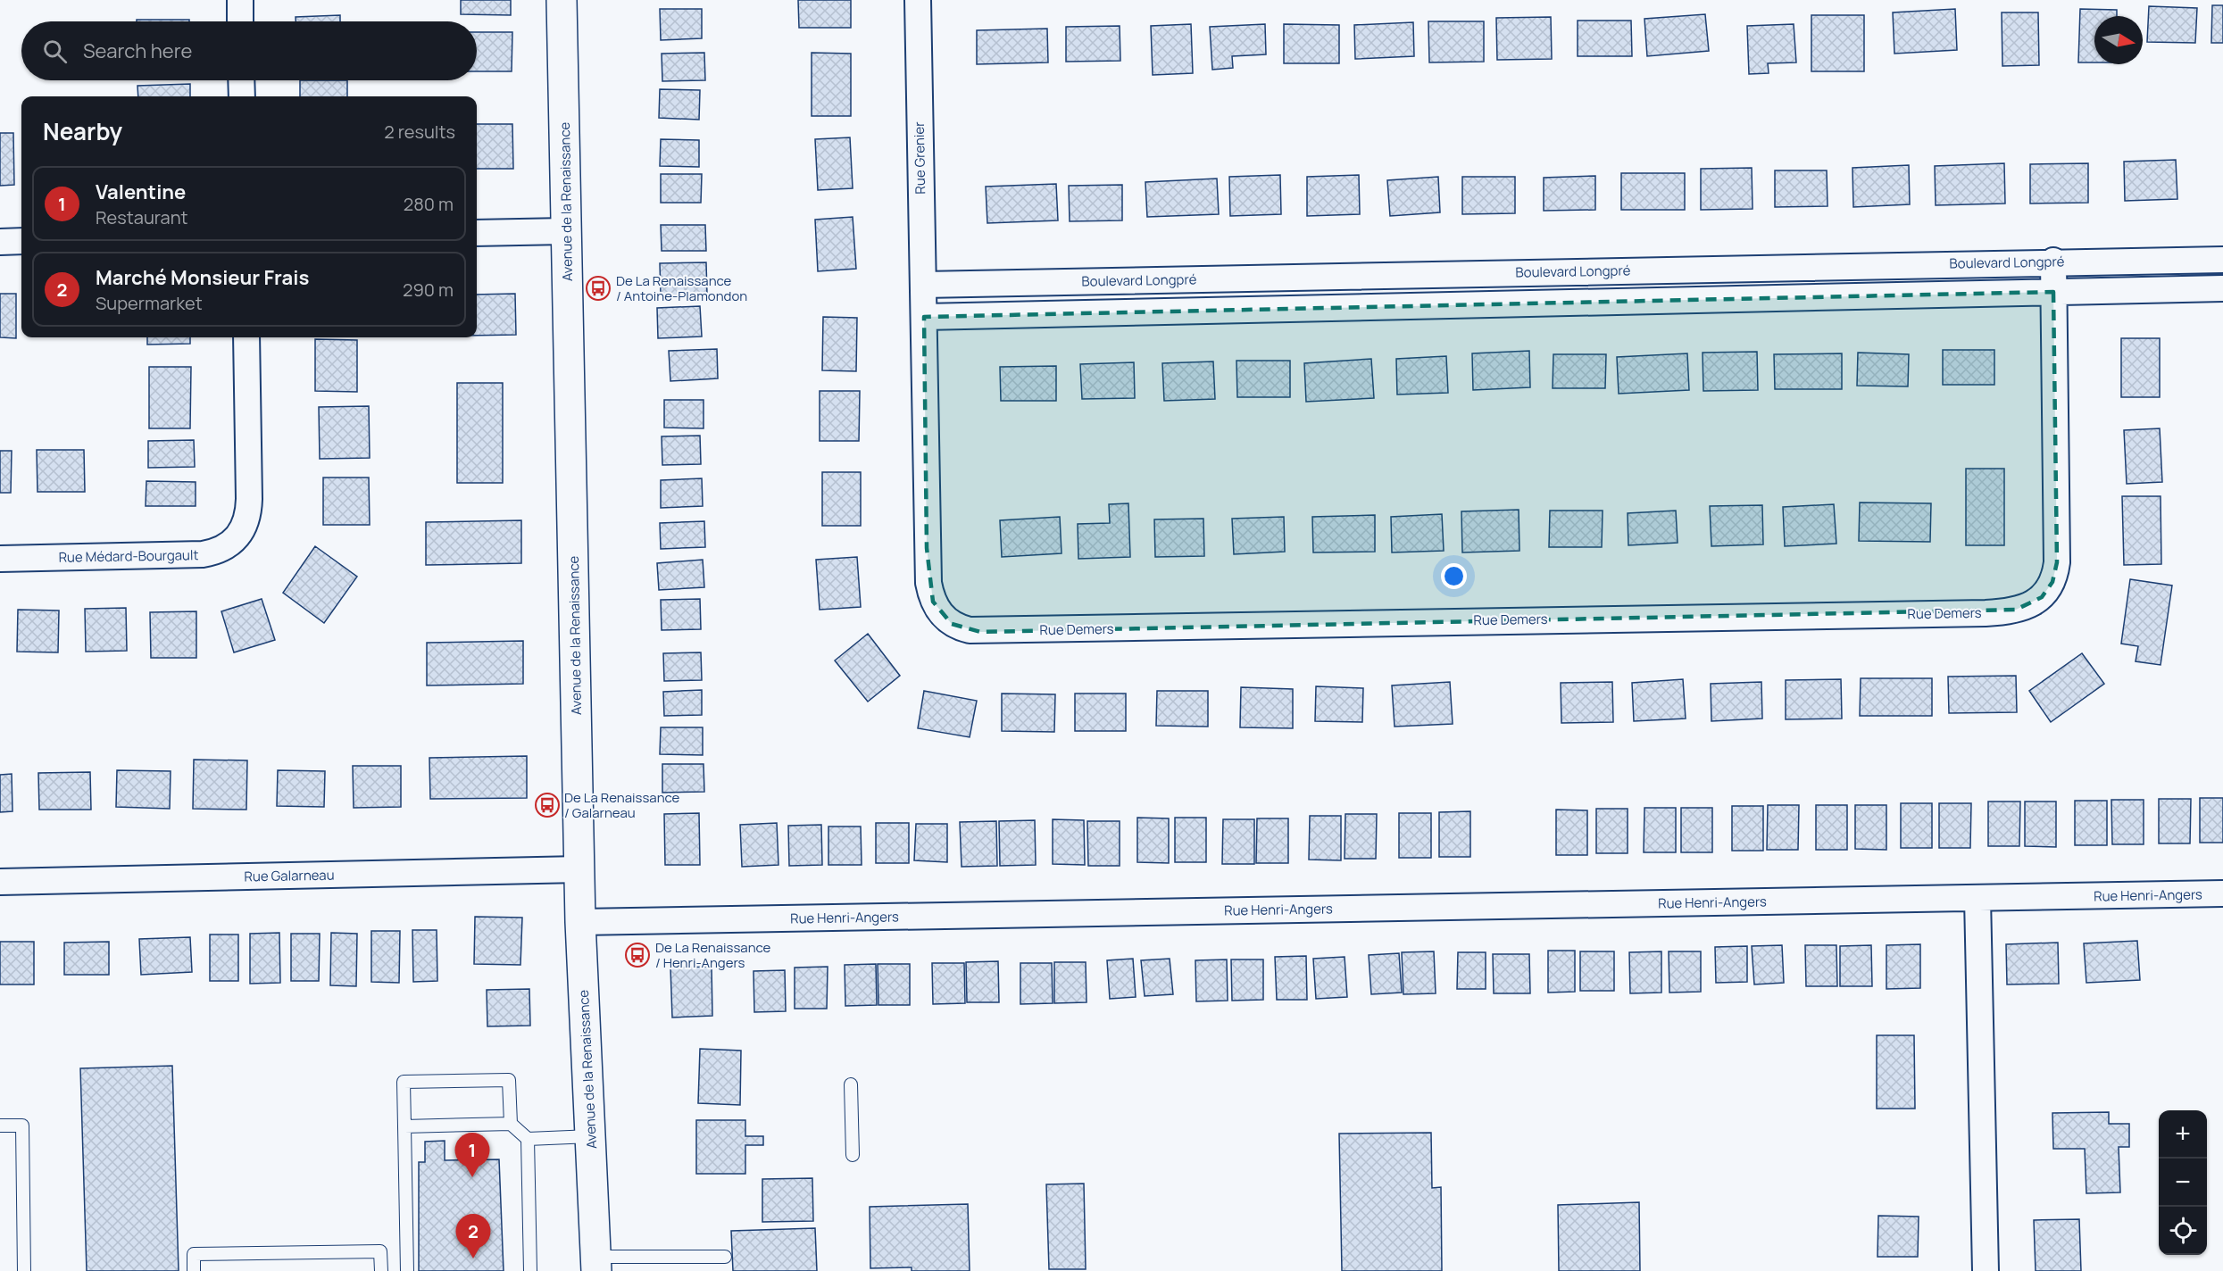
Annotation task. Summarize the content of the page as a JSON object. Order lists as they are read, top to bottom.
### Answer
{
  "streets": {
    "street": [
      "Rue Grenier",
      "Avenue de la Renaissance",
      "Boulevard Longpré",
      "Rue Médard-Bourgault",
      "Rue Demers",
      "Rue Galarneau",
      "Rue Henri-Angers"
    ]
  },
  "crossings": [
    ["Rue Grenier", "Boulevard Longpré"],
    ["Rue Grenier", "Rue Demers"],
    ["Avenue de la Renaissance", "Rue Galarneau"],
    ["Avenue de la Renaissance", "Rue Henri-Angers"],
    ["Boulevard Longpré", "Rue Demers"]
  ],
  "places": {
    "bus stop": ["De La Renaissance / Antoine-Plamondon", "De La Renaissance / Galarneau", "De La Renaissance / Henri-Angers"]
  },
  "north": "right",
  "page": {
    "search": "Search here",
    "heading": ["Nearby", "2 results"],
    "list": [
      {
        "mark": "1",
        "name": "Valentine",
        "note": "Restaurant",
        "value": "280 m"
      },
      {
        "mark": "2",
        "name": "Marché Monsieur Frais",
        "note": "Supermarket",
        "value": "290 m"
      }
    ],
    "map_buttons": ["+", "−"],
    "pins": ["1", "2"]
  }
}
